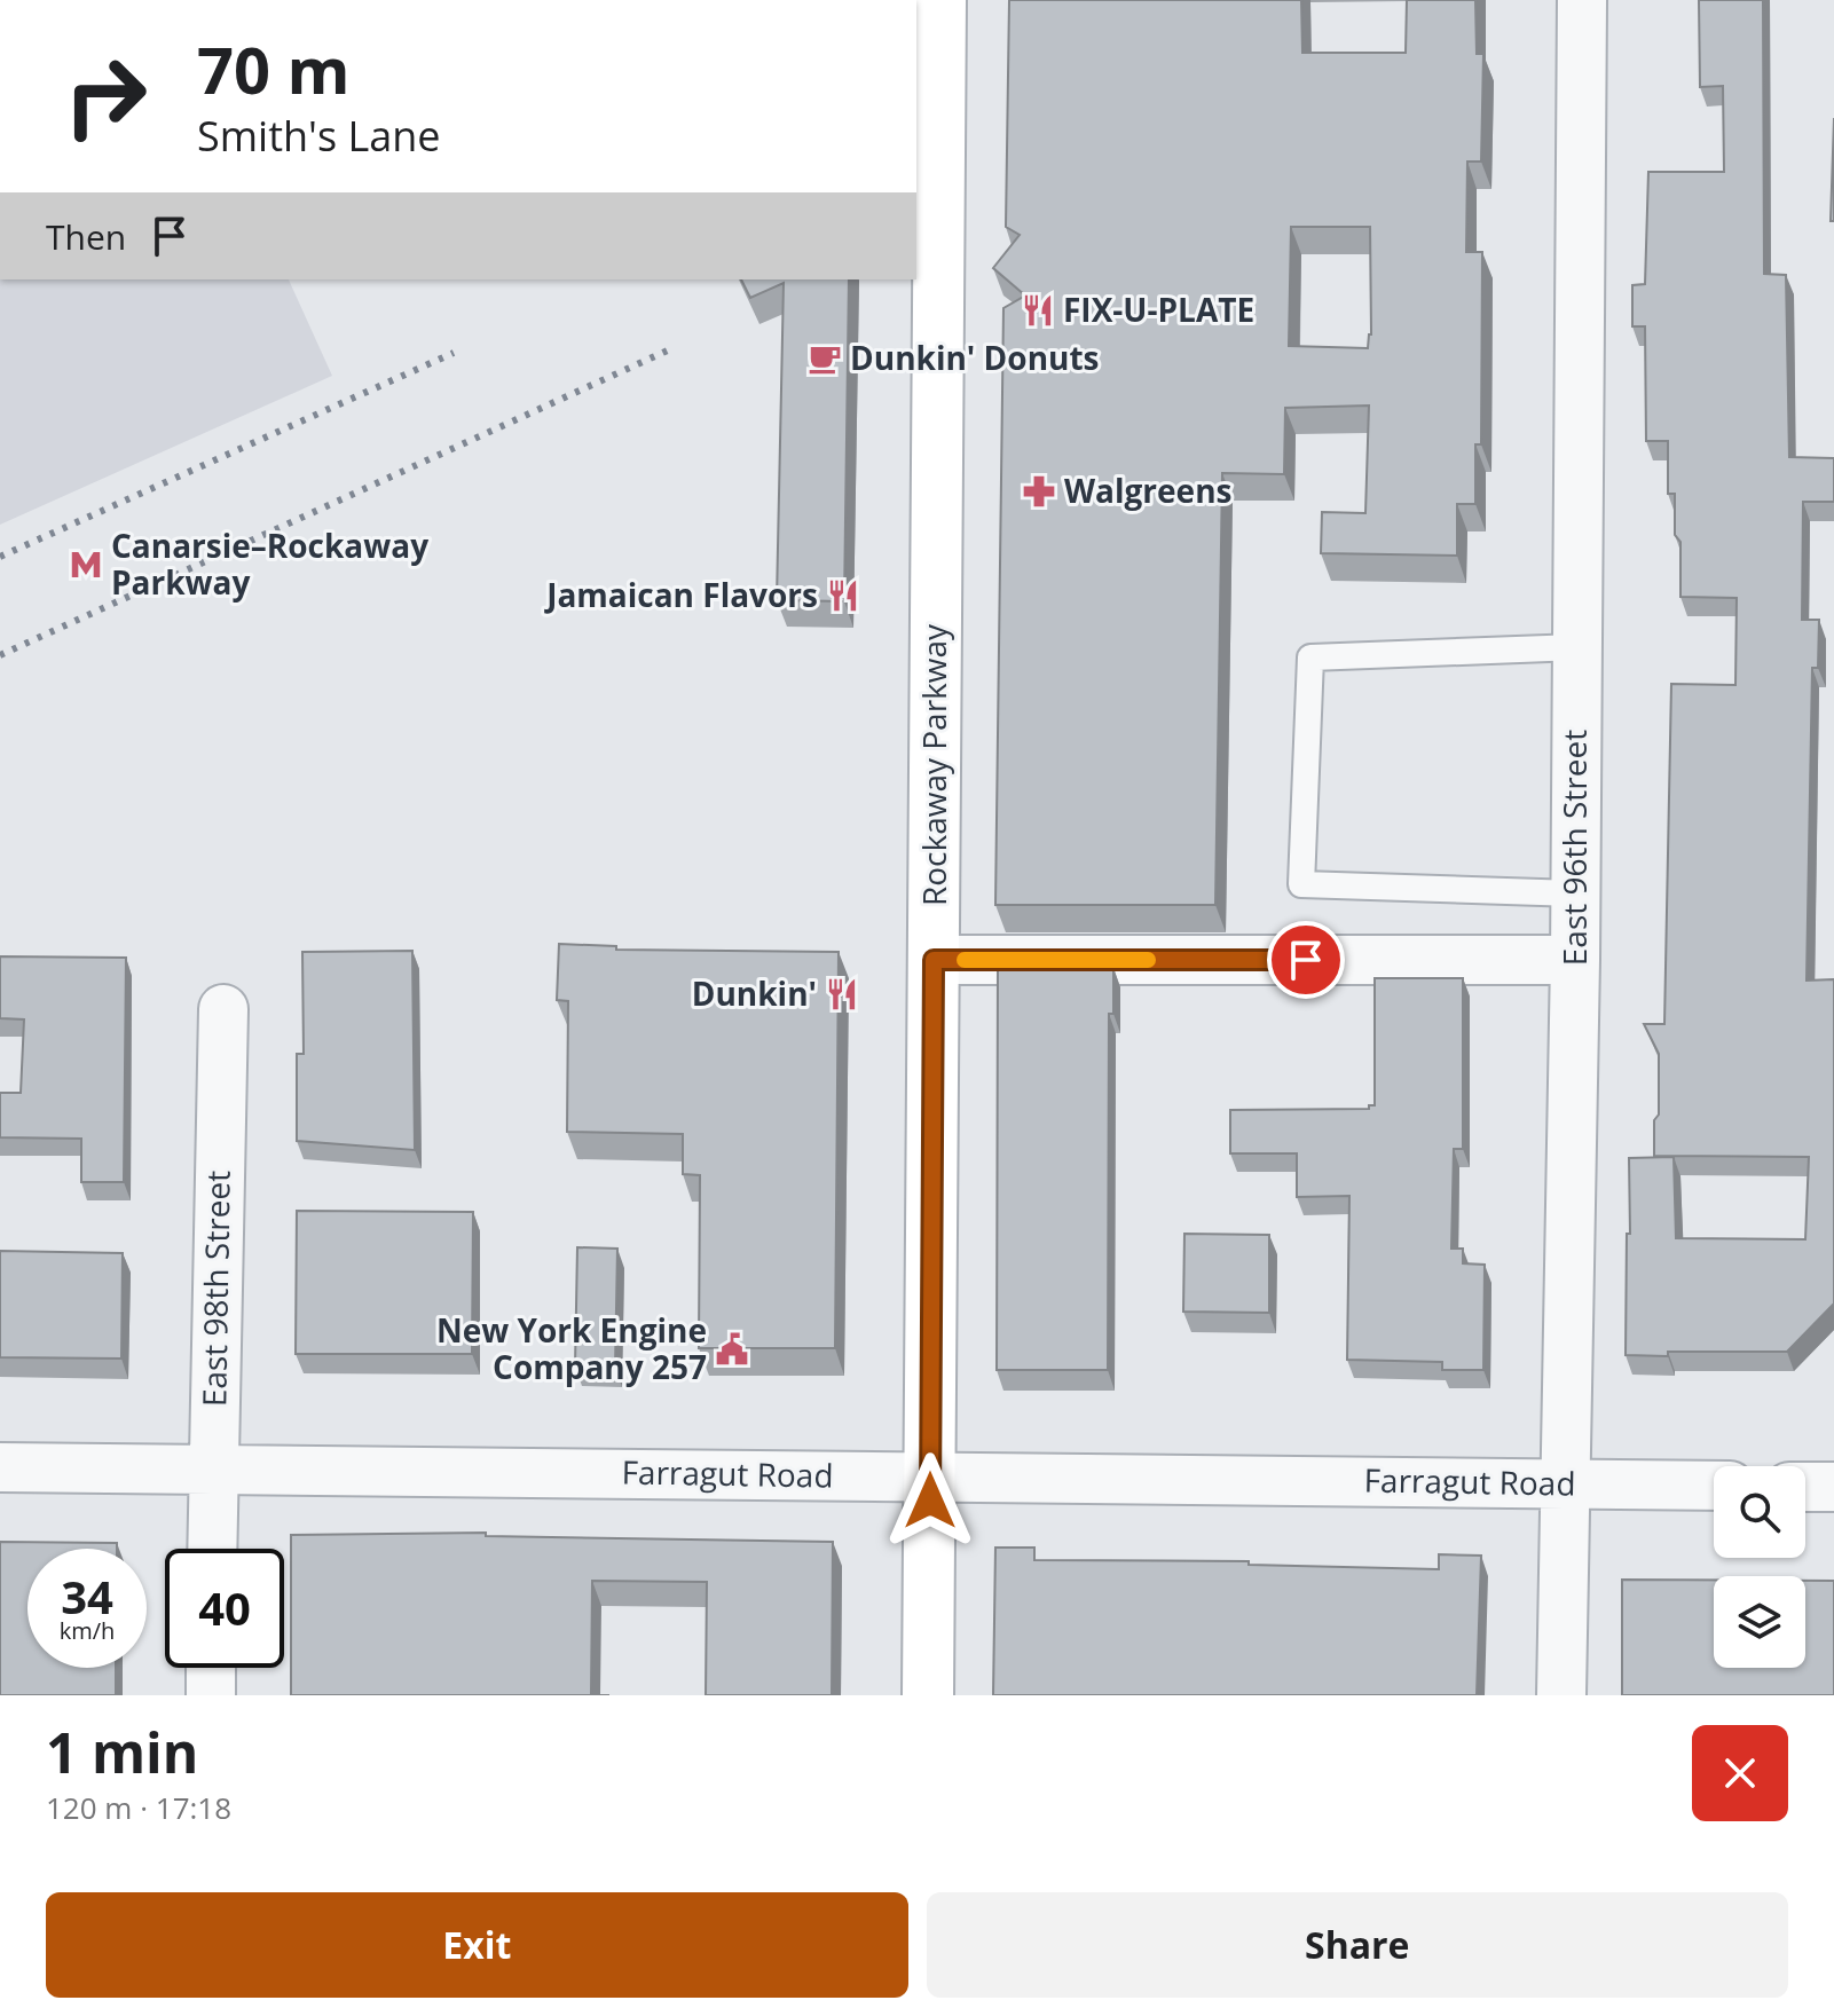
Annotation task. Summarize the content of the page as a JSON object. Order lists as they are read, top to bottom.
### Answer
{
  "streets": {
    "street": [
      "Rockaway Parkway",
      "East 96th Street",
      "East 98th Street",
      "Farragut Road"
    ]
  },
  "crossings": [
    ["Rockaway Parkway", "Farragut Road"],
    ["East 96th Street", "Farragut Road"],
    ["East 98th Street", "Farragut Road"]
  ],
  "places": {
    "restaurant": ["FIX-U-PLATE", "Jamaican Flavors", "Dunkin'"],
    "cafe": ["Dunkin' Donuts"],
    "pharmacy": ["Walgreens"],
    "metro station": ["Canarsie–Rockaway Parkway"],
    "public building": ["New York Engine Company 257"]
  },
  "page": {
    "turn": ["70 m", "Smith's Lane"],
    "then": "Then",
    "speed": "34 km/h",
    "limit": "40",
    "heading": ["1 min", "120 m · 17:18"],
    "buttons": ["Exit", "Share"]
  }
}
